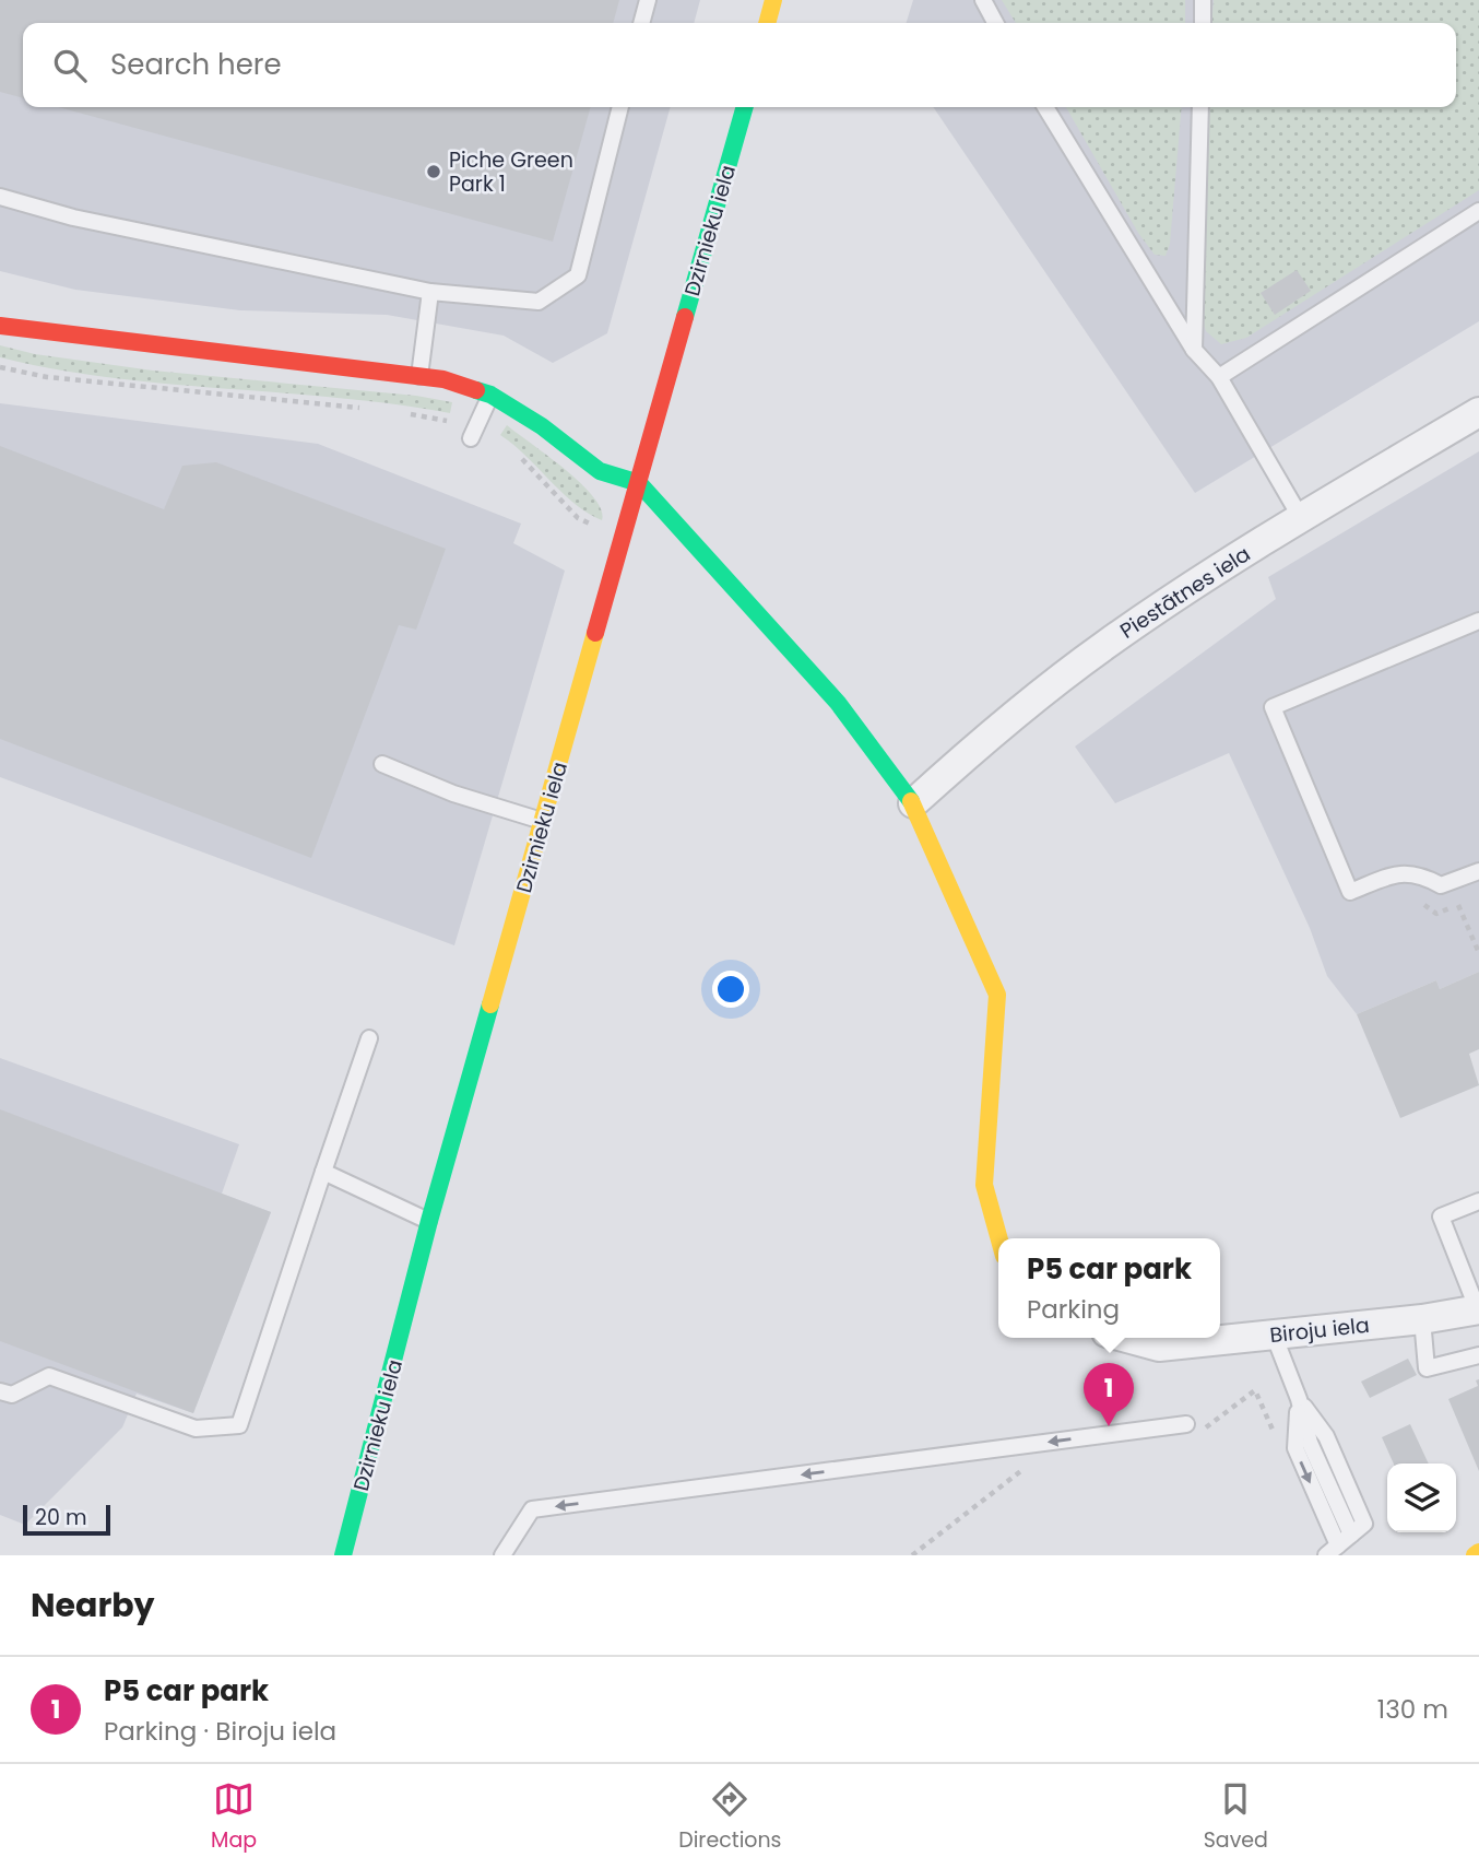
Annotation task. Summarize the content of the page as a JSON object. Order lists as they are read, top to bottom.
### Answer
{
  "streets": {
    "street": ["Dzirnieku iela", "Piestātnes iela", "Biroju iela"]
  },
  "places": ["Piche Green Park 1"],
  "scale_bar": "20 m",
  "page": {
    "search": "Search here",
    "popup": ["P5 car park", "Parking"],
    "pins": "1",
    "scale": "20 m",
    "heading": "Nearby",
    "list": [
      {
        "mark": "1",
        "name": "P5 car park",
        "note": "Parking · Biroju iela",
        "value": "130 m"
      }
    ],
    "nav": ["Map", "Directions", "Saved"]
  }
}
